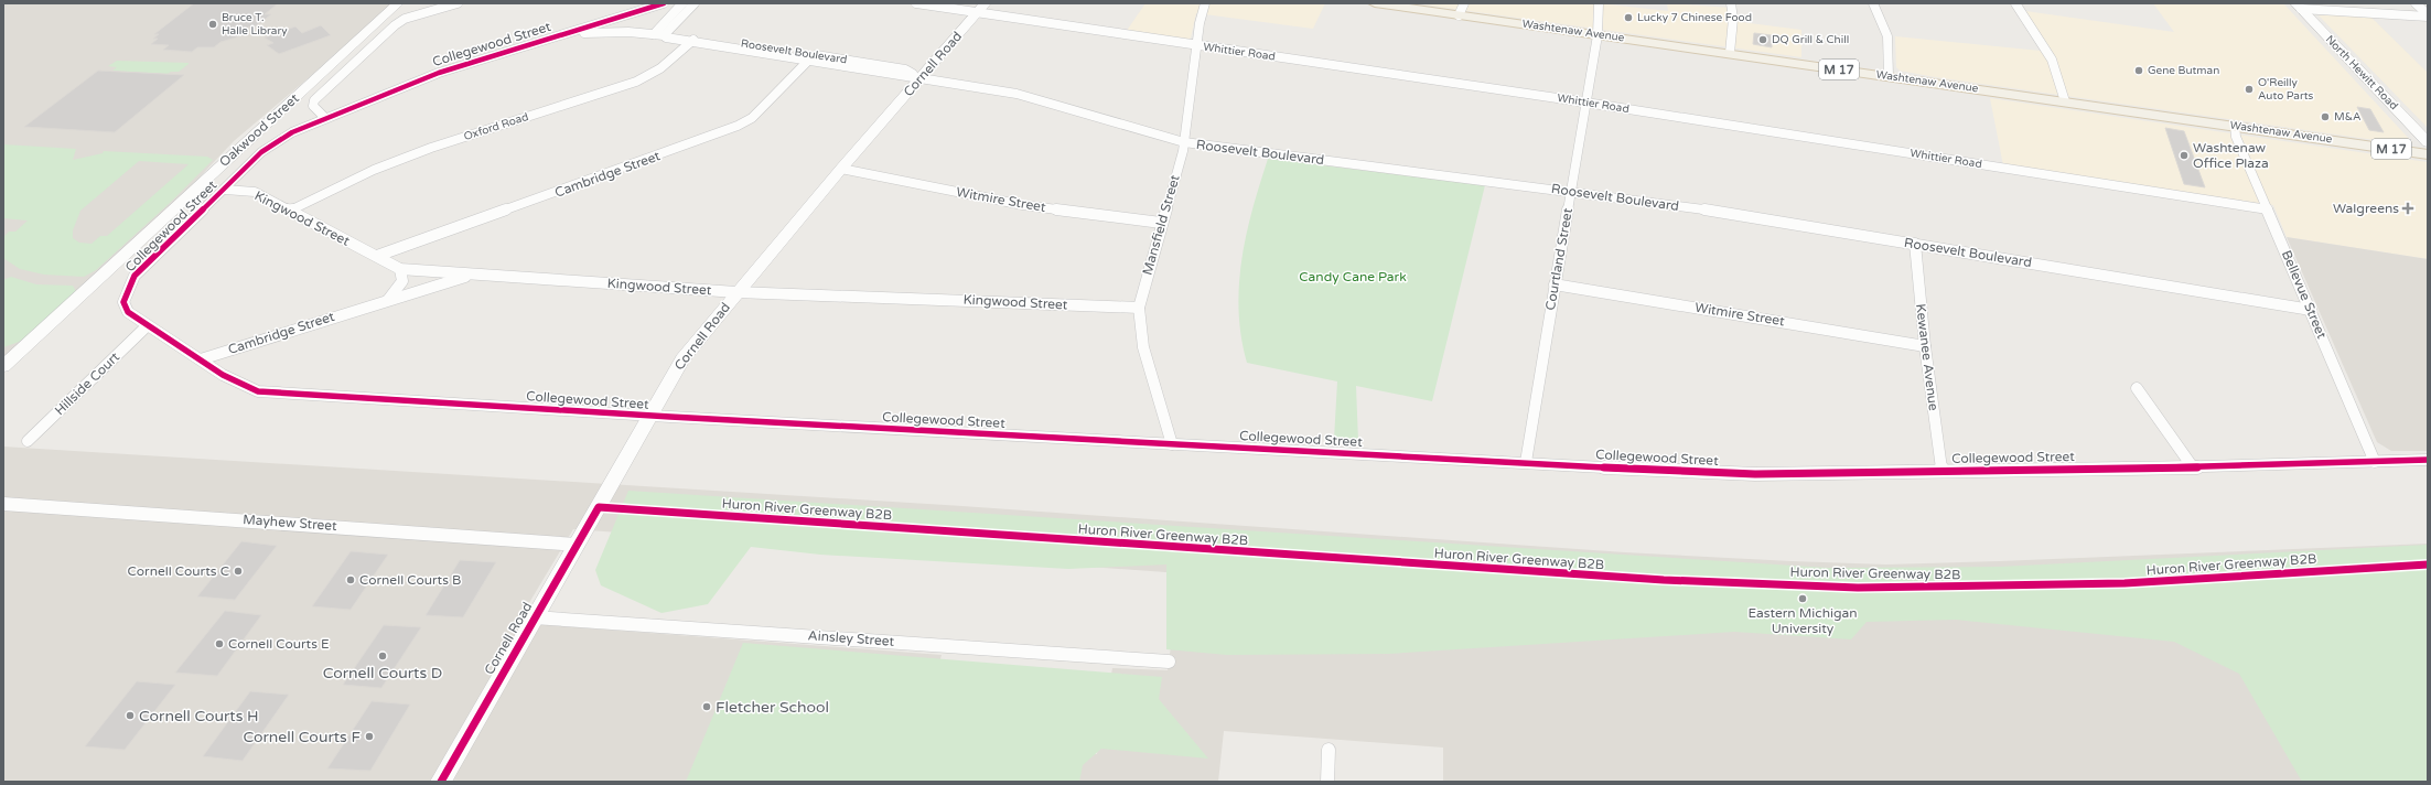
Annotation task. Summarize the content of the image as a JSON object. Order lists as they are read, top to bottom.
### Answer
{
  "streets": {
    "main road": ["Washtenaw Avenue", "M 17"],
    "street": [
      "Collegewood Street",
      "Roosevelt Boulevard",
      "Whittier Road",
      "Cornell Road",
      "North Hewitt Road",
      "Oxford Road",
      "Oakwood Street",
      "Cambridge Street",
      "Witmire Street",
      "Kingwood Street",
      "Mansfield Street",
      "Courtland Street",
      "Bellevue Street",
      "Kewanee Avenue",
      "Hillside Court",
      "Mayhew Street",
      "Ainsley Street"
    ],
    "cycle path": ["Huron River Greenway B2B"]
  },
  "crossings": [
    ["Washtenaw Avenue", "Courtland Street"],
    ["Washtenaw Avenue", "Bellevue Street"],
    ["Collegewood Street", "Roosevelt Boulevard"],
    ["Collegewood Street", "Cornell Road"],
    ["Collegewood Street", "Oakwood Street"],
    ["Collegewood Street", "Cambridge Street"],
    ["Collegewood Street", "Kingwood Street"],
    ["Collegewood Street", "Mansfield Street"],
    ["Collegewood Street", "Courtland Street"],
    ["Collegewood Street", "Bellevue Street"],
    ["Collegewood Street", "Kewanee Avenue"],
    ["Collegewood Street", "Hillside Court"],
    ["Roosevelt Boulevard", "Cornell Road"],
    ["Roosevelt Boulevard", "Oxford Road"],
    ["Roosevelt Boulevard", "Cambridge Street"],
    ["Roosevelt Boulevard", "Mansfield Street"],
    ["Roosevelt Boulevard", "Courtland Street"],
    ["Roosevelt Boulevard", "Bellevue Street"],
    ["Roosevelt Boulevard", "Kewanee Avenue"],
    ["Whittier Road", "Cornell Road"],
    ["Whittier Road", "Mansfield Street"],
    ["Whittier Road", "Courtland Street"],
    ["Whittier Road", "Bellevue Street"],
    ["Cornell Road", "Witmire Street"],
    ["Cornell Road", "Kingwood Street"],
    ["Cornell Road", "Mayhew Street"],
    ["Cornell Road", "Ainsley Street"],
    ["Oxford Road", "Kingwood Street"],
    ["Cambridge Street", "Kingwood Street"],
    ["Witmire Street", "Mansfield Street"],
    ["Witmire Street", "Courtland Street"],
    ["Witmire Street", "Kewanee Avenue"],
    ["Kingwood Street", "Mansfield Street"]
  ],
  "parks": ["Candy Cane Park"],
  "places": {
    "other": [
      "Lucky 7 Chinese Food",
      "Bruce T. Halle Library",
      "DQ Grill & Chill",
      "Gene Butman",
      "O'Reilly Auto Parts",
      "M&A",
      "Washtenaw Office Plaza",
      "Cornell Courts C",
      "Cornell Courts B",
      "Eastern Michigan University",
      "Cornell Courts E",
      "Cornell Courts D",
      "Fletcher School",
      "Cornell Courts H",
      "Cornell Courts F"
    ],
    "health": ["Walgreens"]
  }
}
